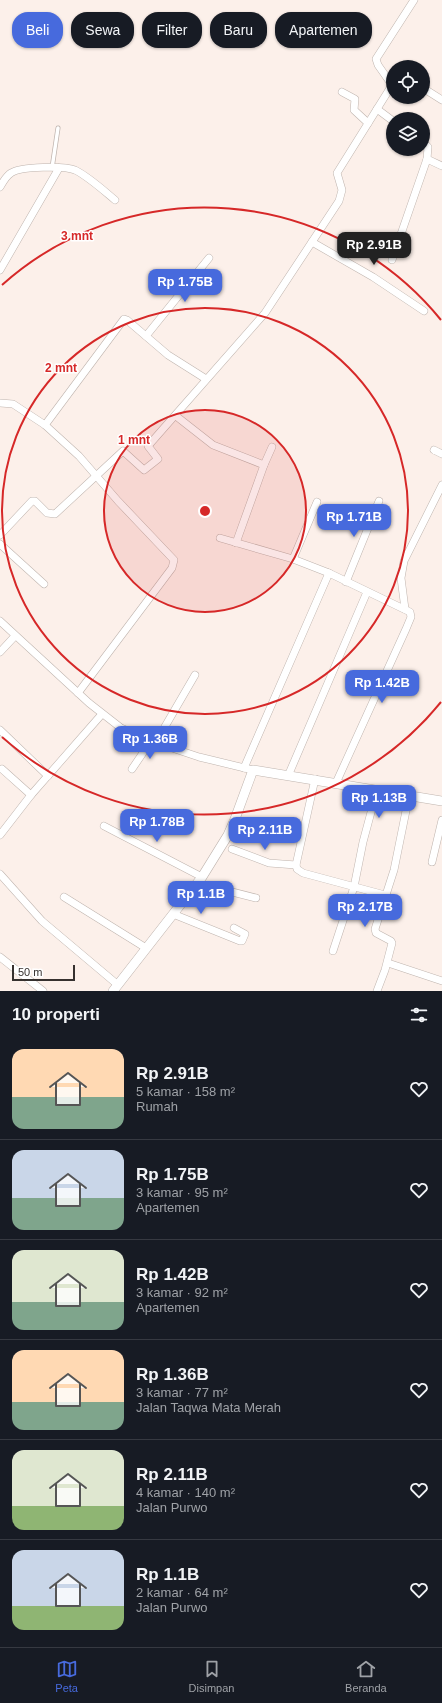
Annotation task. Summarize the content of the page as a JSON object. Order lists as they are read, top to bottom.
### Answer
{
  "scale_bar": "50 m",
  "page": {
    "chip": [
      "Beli",
      "Sewa",
      "Filter",
      "Baru",
      "Apartemen"
    ],
    "price": [
      "Rp 2.91B",
      "Rp 1.75B",
      "Rp 1.71B",
      "Rp 1.42B",
      "Rp 1.36B",
      "Rp 1.13B",
      "Rp 1.78B",
      "Rp 2.11B",
      "Rp 1.1B",
      "Rp 2.17B"
    ],
    "scale": "50 m",
    "heading": "10 properti",
    "list": [
      {
        "name": "Rp 2.91B",
        "note": "5 kamar · 158 m² · Rumah"
      },
      {
        "name": "Rp 1.75B",
        "note": "3 kamar · 95 m² · Apartemen"
      },
      {
        "name": "Rp 1.42B",
        "note": "3 kamar · 92 m² · Apartemen"
      },
      {
        "name": "Rp 1.36B",
        "note": "3 kamar · 77 m² · Jalan Taqwa Mata Merah"
      },
      {
        "name": "Rp 2.11B",
        "note": "4 kamar · 140 m² · Jalan Purwo"
      },
      {
        "name": "Rp 1.1B",
        "note": "2 kamar · 64 m² · Jalan Purwo"
      }
    ],
    "tabs": ["Peta", "Disimpan", "Beranda"]
  },
  "rings": ["3 mnt", "2 mnt", "1 mnt"]
}
